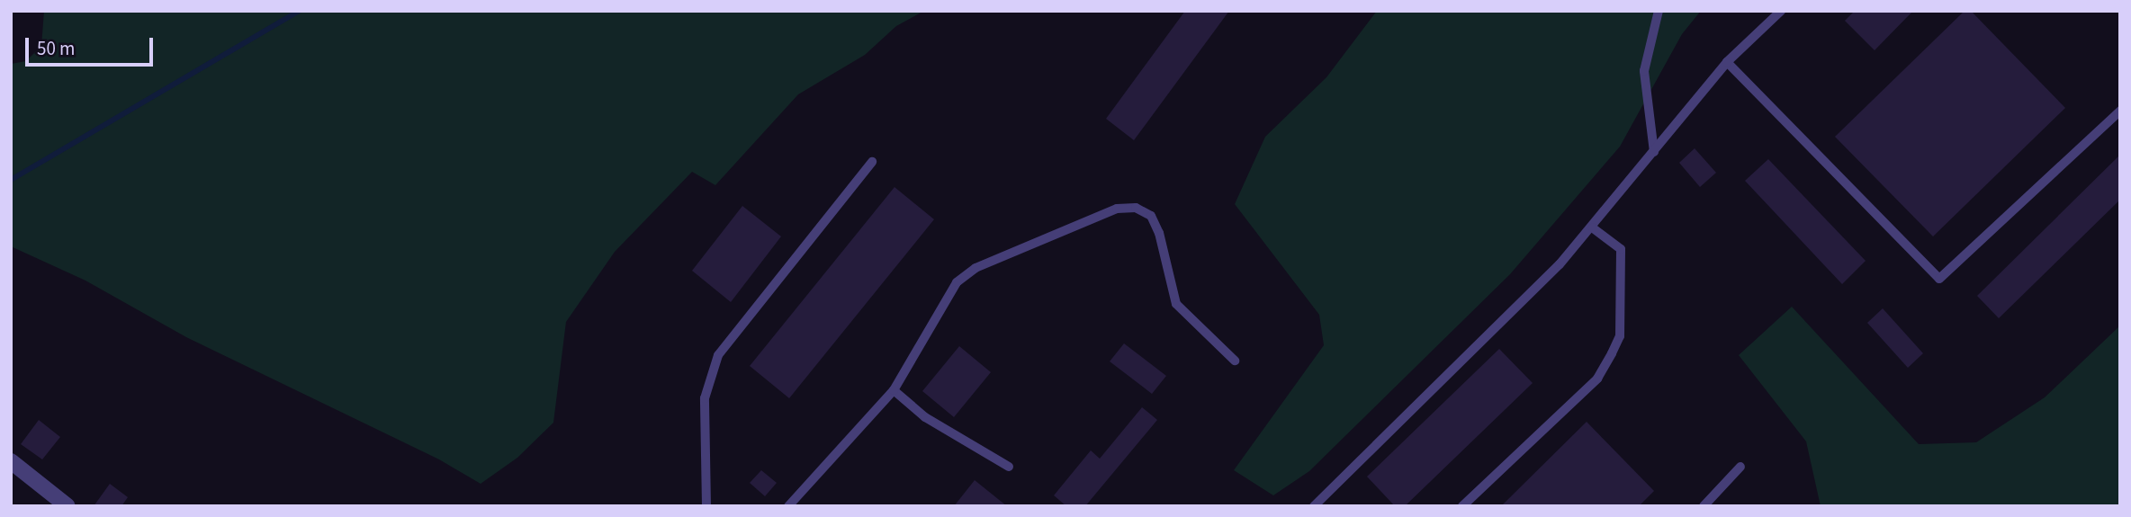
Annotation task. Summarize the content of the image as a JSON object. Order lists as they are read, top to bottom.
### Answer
{
  "scale_bar": "50 m"
}
